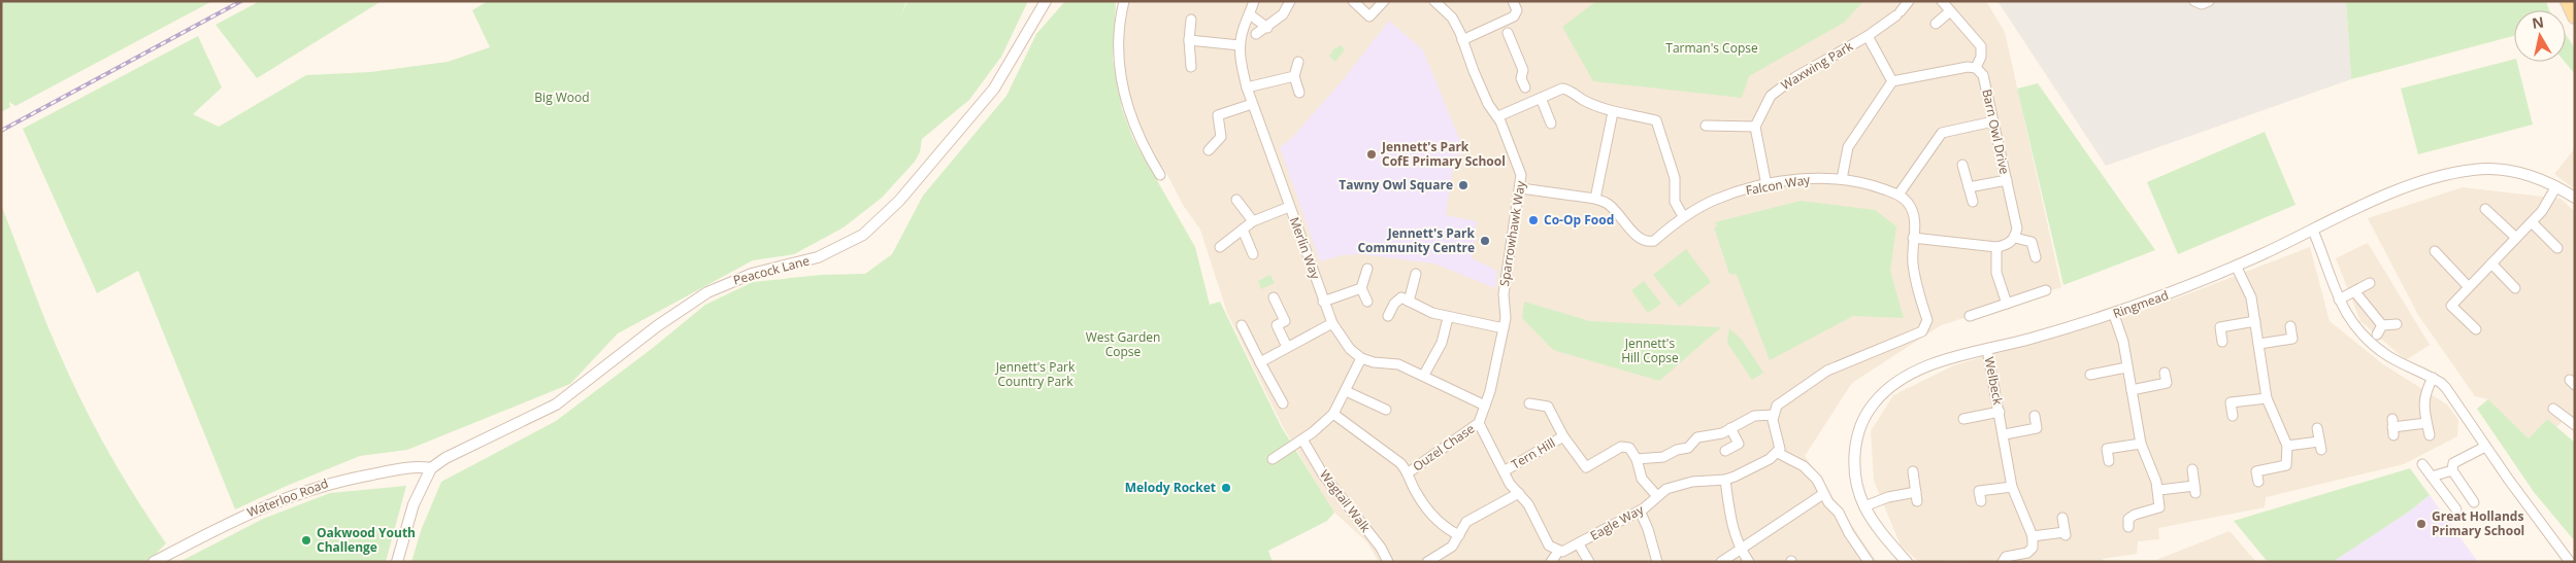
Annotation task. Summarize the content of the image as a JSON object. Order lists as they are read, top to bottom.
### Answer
{
  "streets": {
    "street": [
      "Waxwing Park",
      "Barn Owl Drive",
      "Falcon Way",
      "Sparrowhawk Way",
      "Merlin Way",
      "Peacock Lane",
      "Ringmead",
      "Welbeck",
      "Ouzel Chase",
      "Tern Hill",
      "Waterloo Road",
      "Wagtail Walk",
      "Eagle Way"
    ]
  },
  "crossings": [
    ["Falcon Way", "Sparrowhawk Way"],
    ["Sparrowhawk Way", "Ouzel Chase"],
    ["Peacock Lane", "Waterloo Road"],
    ["Ringmead", "Welbeck"]
  ],
  "parks": [
    "Tarman's Copse",
    "Big Wood",
    "West Garden Copse",
    "Jennett's Hill Copse",
    "Jennett's Park Country Park"
  ],
  "places": [
    "Jennett's Park CofE Primary School",
    "Tawny Owl Square",
    "Co-Op Food",
    "Jennett's Park Community Centre",
    "Melody Rocket",
    "Great Hollands Primary School",
    "Oakwood Youth Challenge"
  ],
  "north": "top"
}
